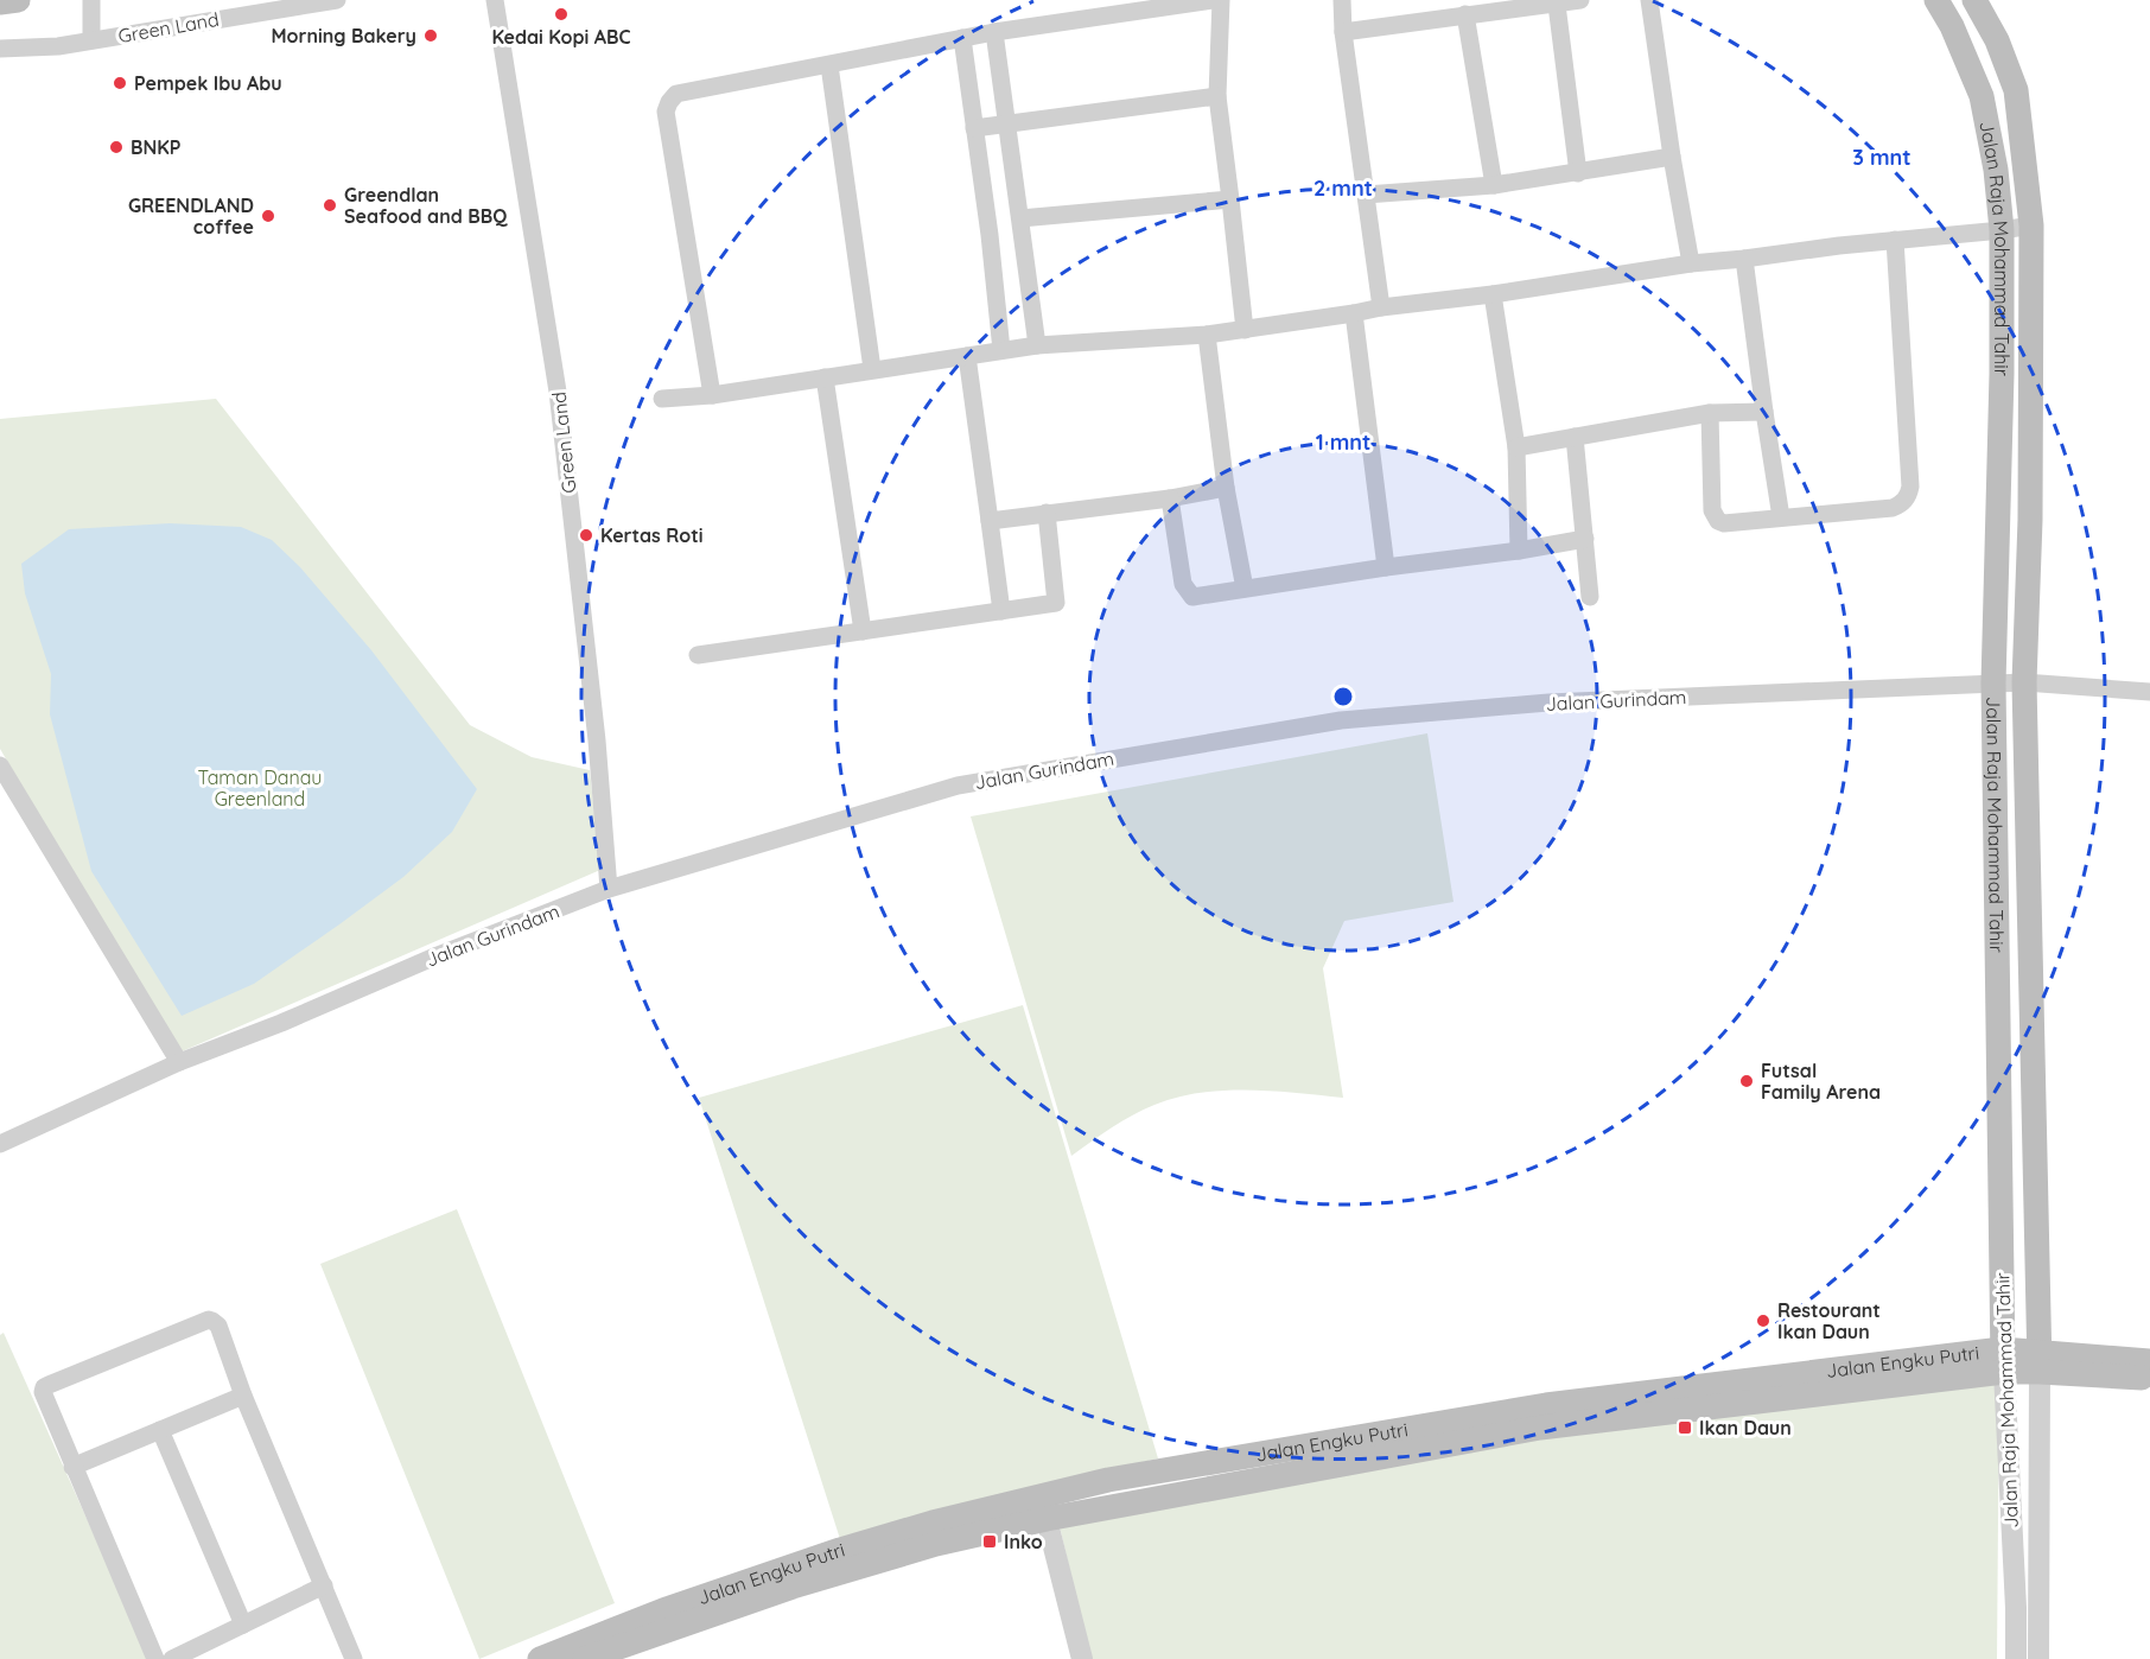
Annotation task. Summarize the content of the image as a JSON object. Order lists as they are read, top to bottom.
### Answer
{
  "streets": {
    "main road": ["Jalan Raja Mohammad Tahir", "Jalan Engku Putri"],
    "street": ["Green Land", "Jalan Gurindam"]
  },
  "crossings": [
    ["Green Land", "Jalan Gurindam"],
    ["Jalan Raja Mohammad Tahir", "Jalan Gurindam"],
    ["Jalan Raja Mohammad Tahir", "Jalan Engku Putri"]
  ],
  "parks": ["Taman Danau Greenland"],
  "places": {
    "other": [
      "Kedai Kopi ABC",
      "Morning Bakery",
      "Pempek Ibu Abu",
      "BNKP",
      "Greendlan Seafood and BBQ",
      "GREENDLAND coffee",
      "Kertas Roti",
      "Futsal Family Arena",
      "Restourant Ikan Daun"
    ],
    "transit": ["Ikan Daun", "Inko"]
  },
  "rings": ["3 mnt", "2 mnt", "1 mnt"]
}
